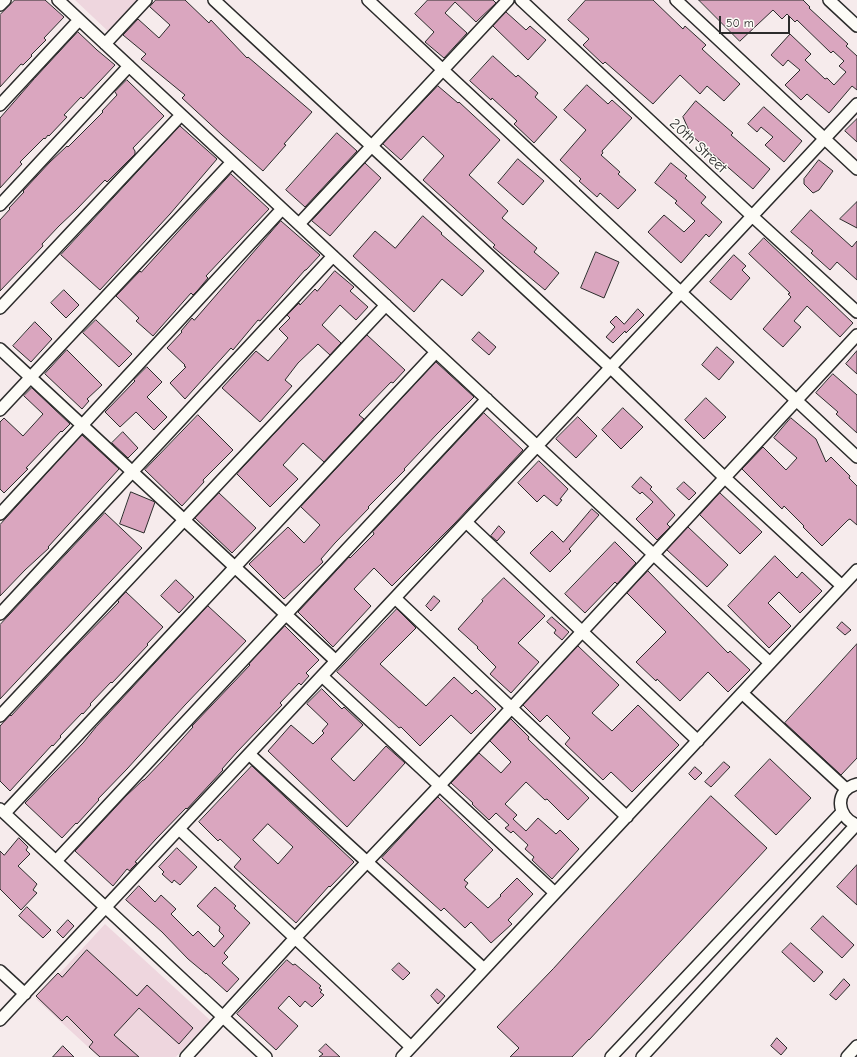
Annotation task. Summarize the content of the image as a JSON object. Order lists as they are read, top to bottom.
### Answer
{
  "streets": {
    "street": ["20th Street"]
  },
  "scale_bar": "50 m"
}
